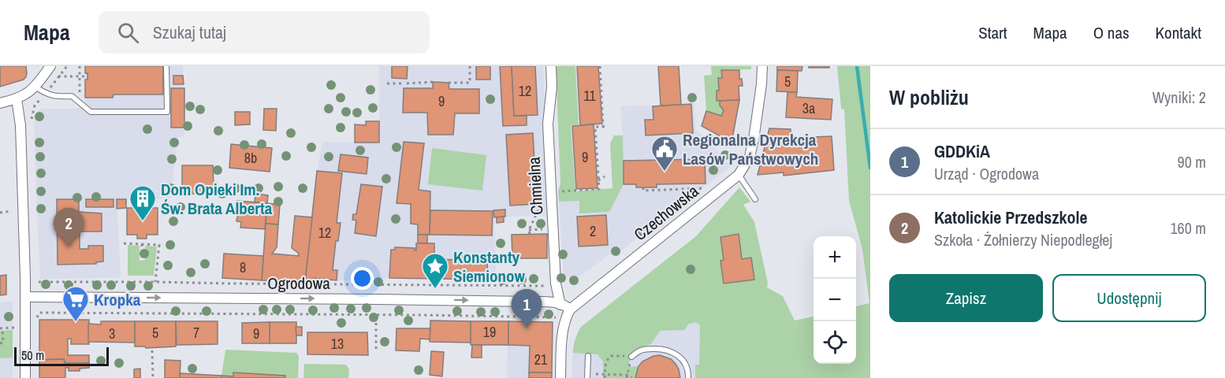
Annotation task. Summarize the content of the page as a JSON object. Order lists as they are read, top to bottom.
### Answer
{
  "streets": {
    "street": ["Chmielna", "Czechowska", "Ogrodowa"]
  },
  "crossings": [
    ["Chmielna", "Ogrodowa"],
    ["Czechowska", "Ogrodowa"]
  ],
  "one_way": ["Ogrodowa"],
  "places": {
    "public building": ["Regionalna Dyrekcja Lasów Państwowych"],
    "building": ["Dom Opieki Im. Św. Brata Alberta"],
    "place": ["Konstanty Siemionow"],
    "supermarket": ["Kropka"]
  },
  "house_numbers": [
    "5",
    "12",
    "11",
    "9",
    "3a",
    "9",
    "8b",
    "2",
    "12",
    "8",
    "19",
    "5",
    "7",
    "3",
    "9",
    "13",
    "21"
  ],
  "scale_bar": "50 m",
  "page": {
    "header": "Mapa",
    "search": "Szukaj tutaj",
    "nav": [
      "Start",
      "Mapa",
      "O nas",
      "Kontakt"
    ],
    "heading": ["W pobliżu", "Wyniki: 2"],
    "list": [
      {
        "mark": "1",
        "name": "GDDKiA",
        "note": "Urząd · Ogrodowa",
        "value": "90 m"
      },
      {
        "mark": "2",
        "name": "Katolickie Przedszkole",
        "note": "Szkoła · Żołnierzy Niepodległej",
        "value": "160 m"
      }
    ],
    "pins": ["2", "1"],
    "map_buttons": ["+", "−"],
    "buttons": ["Zapisz", "Udostępnij"],
    "scale": "50 m"
  }
}
